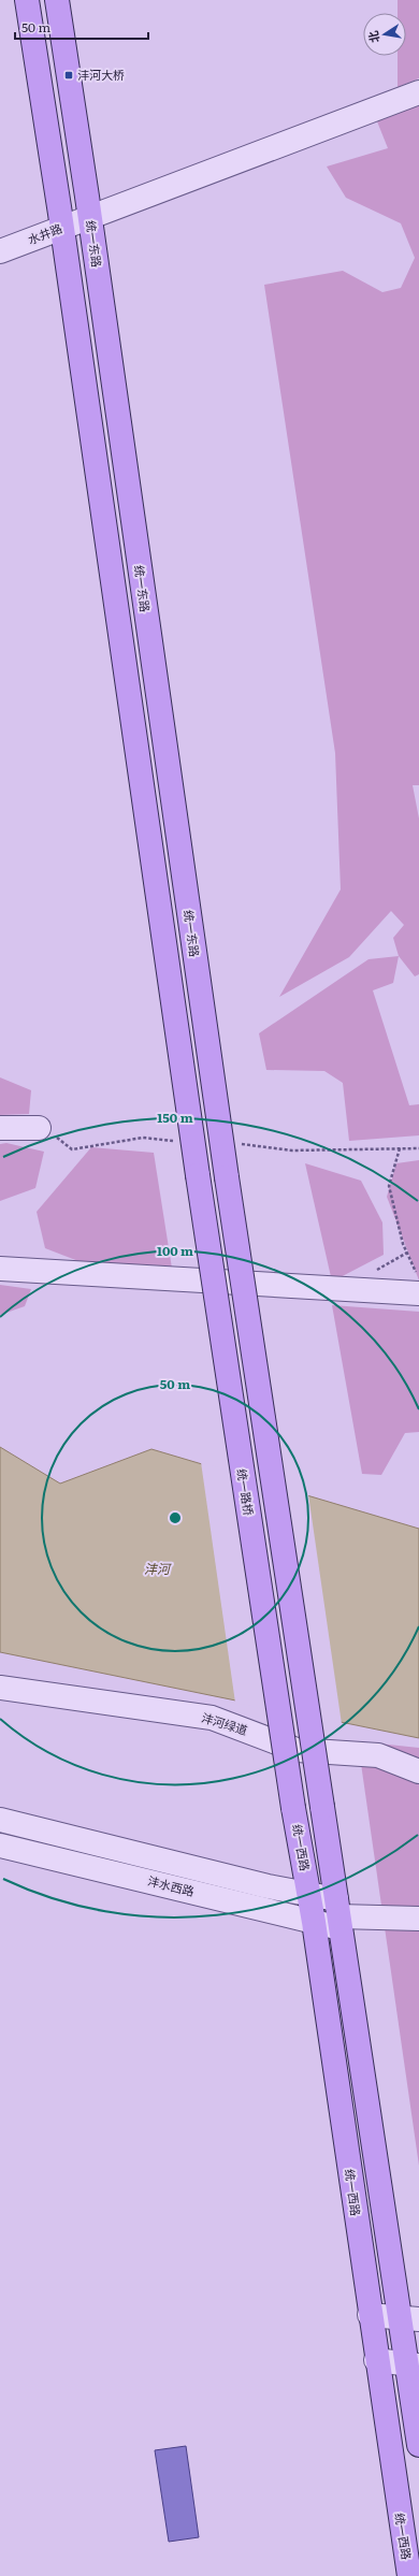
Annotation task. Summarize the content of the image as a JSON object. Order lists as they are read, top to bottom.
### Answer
{
  "streets": {
    "main road": ["统一东路", "统一路桥", "统一西路"],
    "street": ["水井路", "沣河绿道", "沣水西路"]
  },
  "crossings": [
    ["水井路", "统一东路"],
    ["统一东路", "沣水西路"],
    ["统一路桥", "统一西路"],
    ["统一西路", "沣水西路"]
  ],
  "water": ["沣河"],
  "places": {
    "transit": ["沣河大桥"]
  },
  "scale_bar": "50 m",
  "north": "left",
  "rings": ["150 m", "100 m", "50 m"]
}
